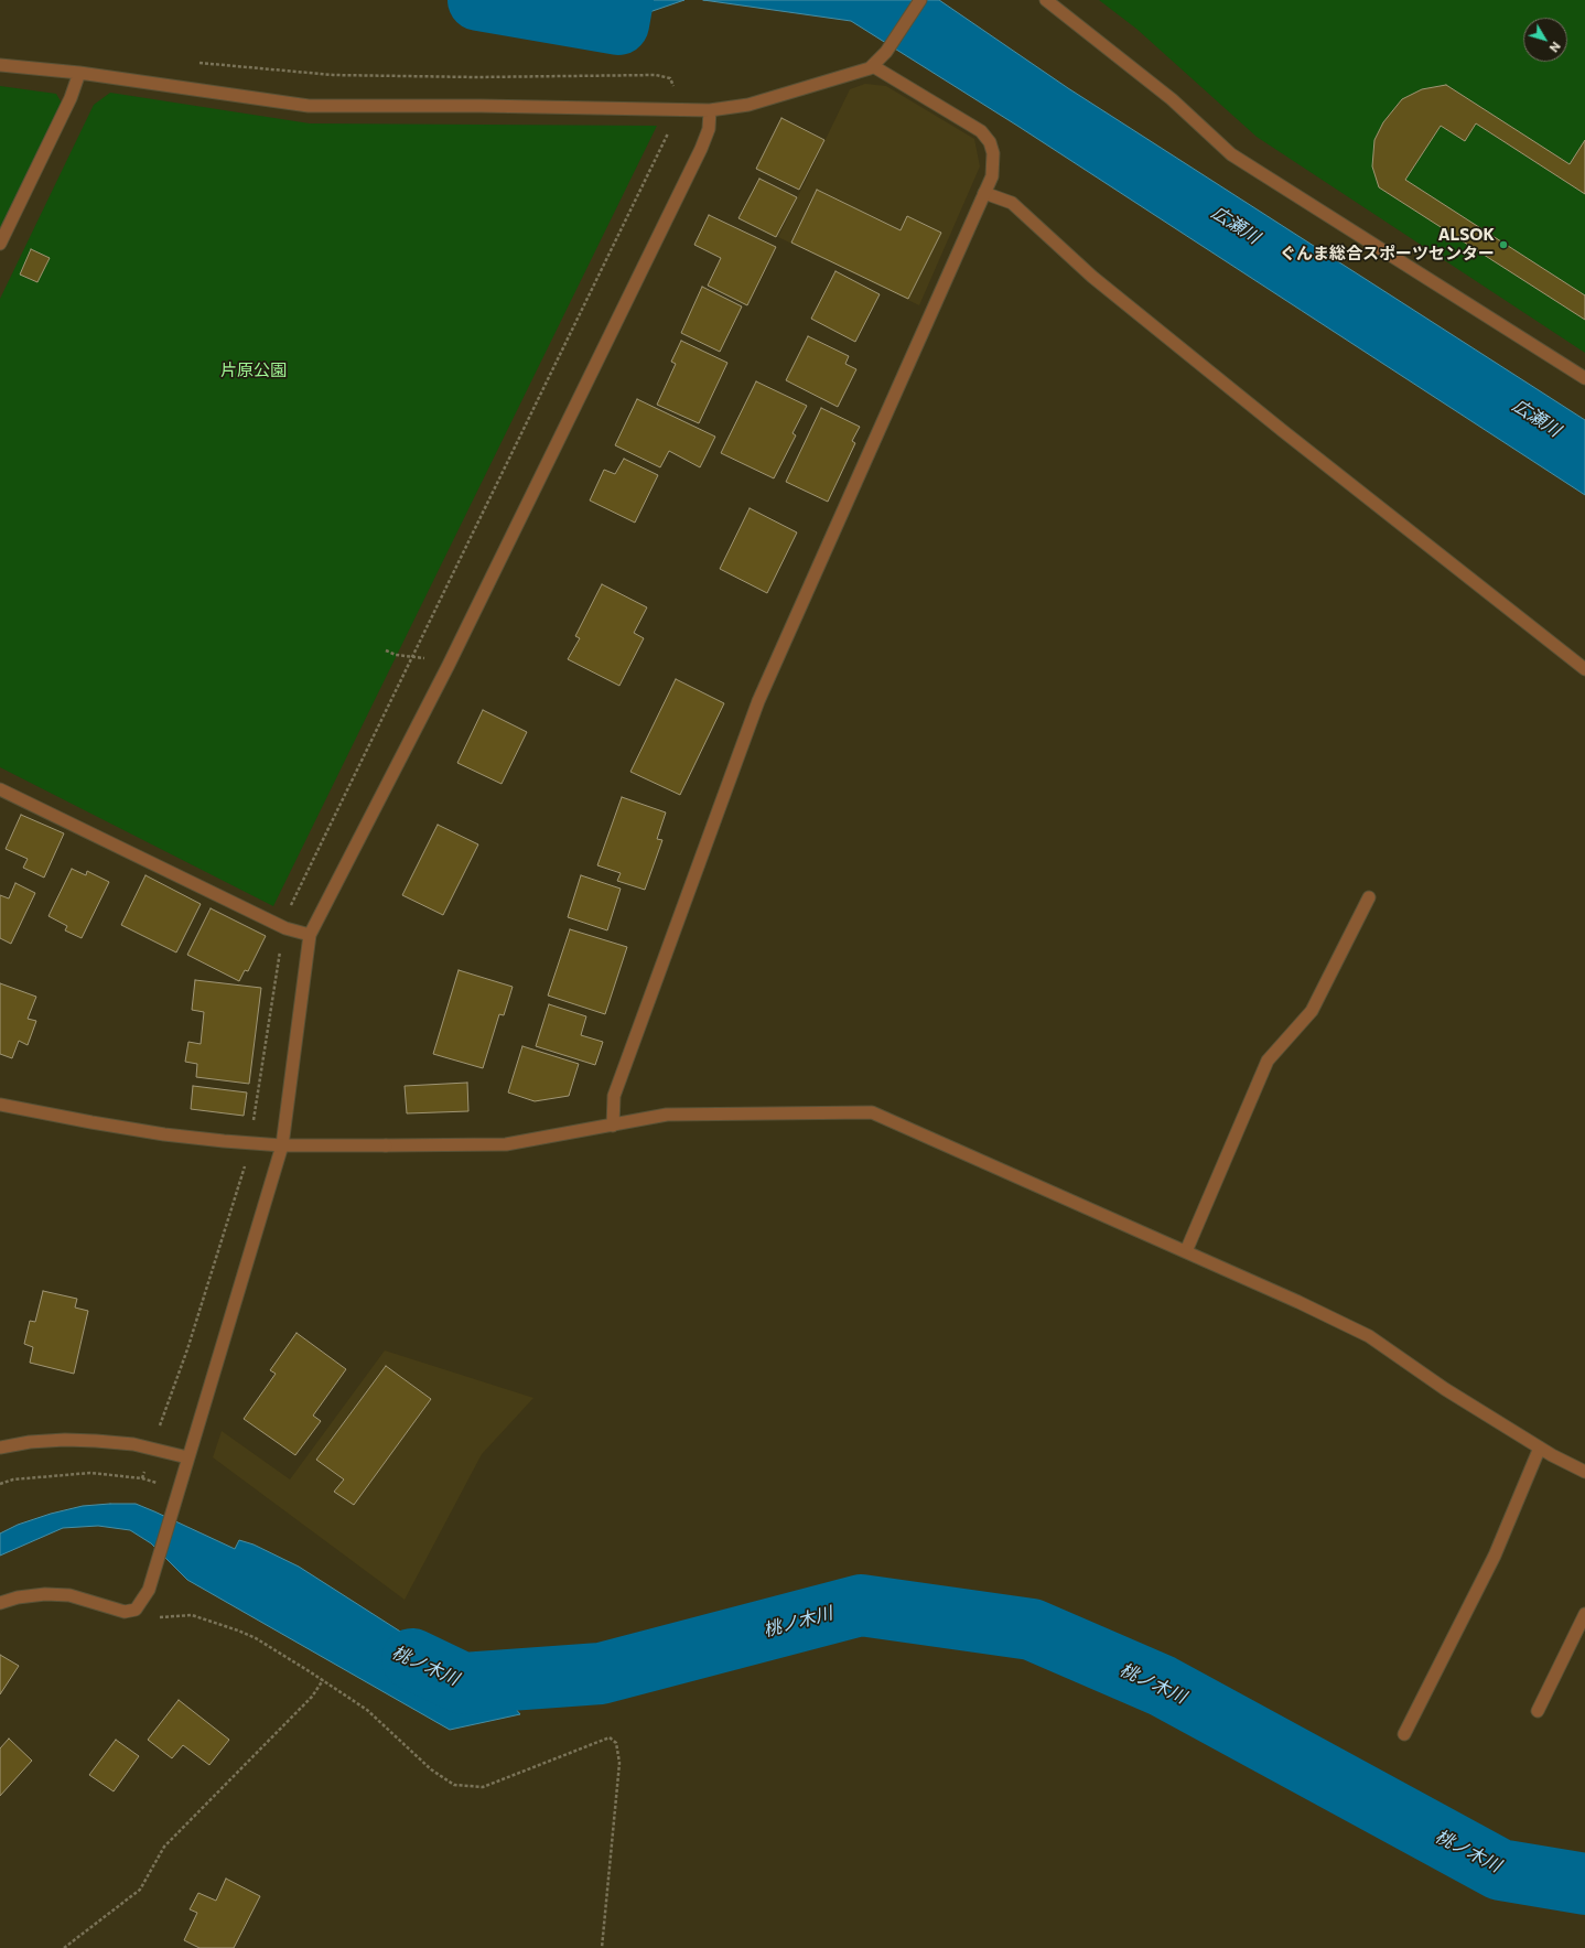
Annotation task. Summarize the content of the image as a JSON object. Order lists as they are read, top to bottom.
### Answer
{
  "water": ["広瀬川", "桃ノ木川"],
  "parks": ["片原公園"],
  "places": ["ALSOK ぐんま総合スポーツセンター"],
  "north": "bottom right"
}
